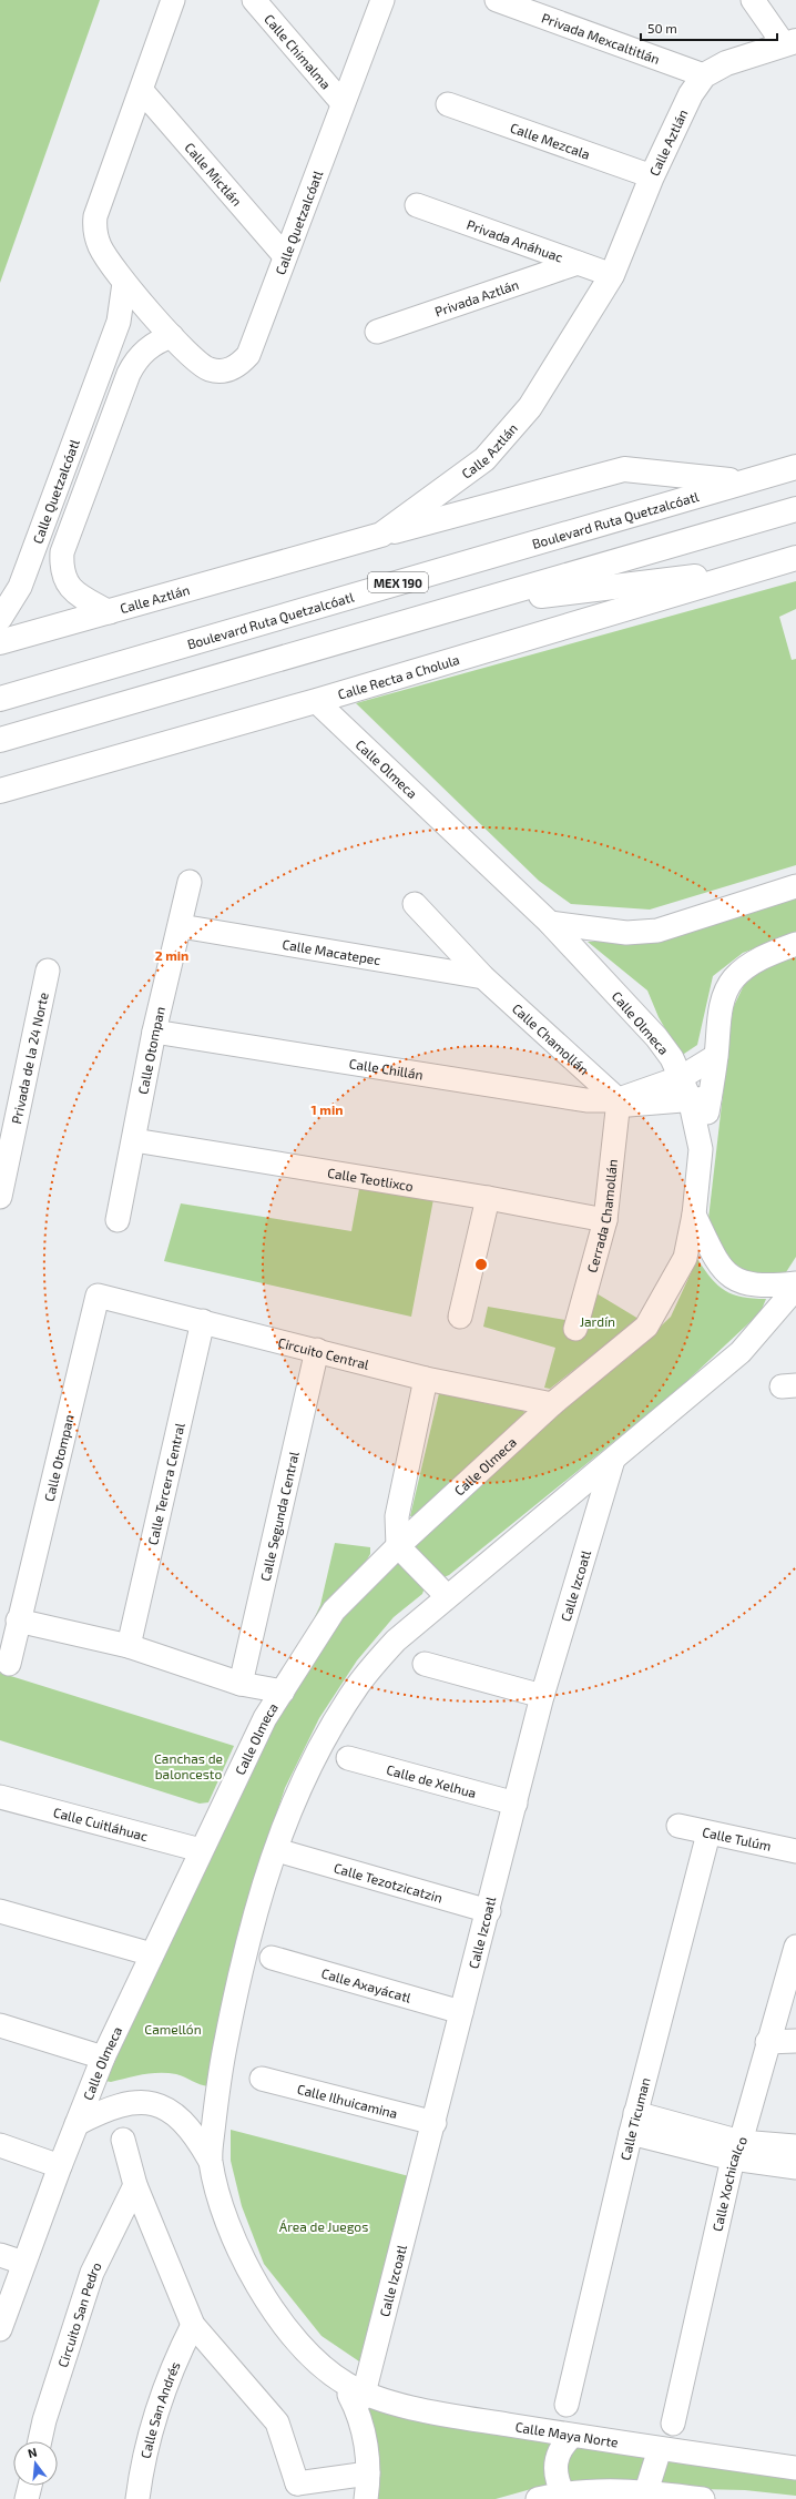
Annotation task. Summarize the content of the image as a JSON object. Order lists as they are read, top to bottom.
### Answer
{
  "streets": {
    "main road": [
      "Calle Aztlán",
      "Boulevard Ruta Quetzalcóatl",
      "MEX 190",
      "Calle Recta a Cholula"
    ],
    "street": [
      "Privada Mexcaltitlán",
      "Calle Chimalma",
      "Calle Mezcala",
      "Calle Mictlán",
      "Calle Quetzalcóatl",
      "Privada Anáhuac",
      "Privada Aztlán",
      "Calle Olmeca",
      "Calle Macatepec",
      "Calle Chamollán",
      "Calle Otompan",
      "Privada de la 24 Norte",
      "Calle Chillán",
      "Calle Teotlixco",
      "Cerrada Chamollán",
      "Circuito Central",
      "Calle Tercera Central",
      "Calle Segunda Central",
      "Calle Izcoatl",
      "Calle de Xelhua",
      "Calle Cuitláhuac",
      "Calle Tulúm",
      "Calle Tezotzicatzin",
      "Calle Axayácatl",
      "Calle Ilhuicamina",
      "Calle Ticuman",
      "Calle Xochicalco",
      "Circuito San Pedro",
      "Calle San Andrés",
      "Calle Maya Norte"
    ]
  },
  "crossings": [
    ["Privada Mexcaltitlán", "Calle Aztlán"],
    ["Calle Chimalma", "Calle Quetzalcóatl"],
    ["Calle Mezcala", "Calle Aztlán"],
    ["Calle Aztlán", "Privada Anáhuac"],
    ["Calle Mictlán", "Calle Quetzalcóatl"],
    ["Privada Anáhuac", "Privada Aztlán"],
    ["Calle Recta a Cholula", "Calle Olmeca"],
    ["Calle Olmeca", "Calle Chillán"],
    ["Calle Olmeca", "Circuito Central"],
    ["Calle Olmeca", "Calle Cuitláhuac"],
    ["Calle Macatepec", "Calle Chamollán"],
    ["Calle Macatepec", "Calle Otompan"],
    ["Calle Chamollán", "Calle Chillán"],
    ["Calle Chamollán", "Cerrada Chamollán"],
    ["Calle Otompan", "Calle Chillán"],
    ["Calle Otompan", "Calle Teotlixco"],
    ["Calle Otompan", "Circuito Central"],
    ["Calle Chillán", "Cerrada Chamollán"],
    ["Calle Teotlixco", "Cerrada Chamollán"],
    ["Circuito Central", "Calle Tercera Central"],
    ["Circuito Central", "Calle Segunda Central"],
    ["Calle Izcoatl", "Calle de Xelhua"],
    ["Calle Izcoatl", "Calle Tezotzicatzin"],
    ["Calle Izcoatl", "Calle Axayácatl"],
    ["Calle Izcoatl", "Calle Ilhuicamina"],
    ["Calle Izcoatl", "Calle Maya Norte"],
    ["Calle Tulúm", "Calle Ticuman"]
  ],
  "parks": [
    "Jardín",
    "Canchas de baloncesto",
    "Camellón",
    "Área de Juegos"
  ],
  "scale_bar": "50 m",
  "north": "top",
  "rings": ["2 min", "1 min"]
}
